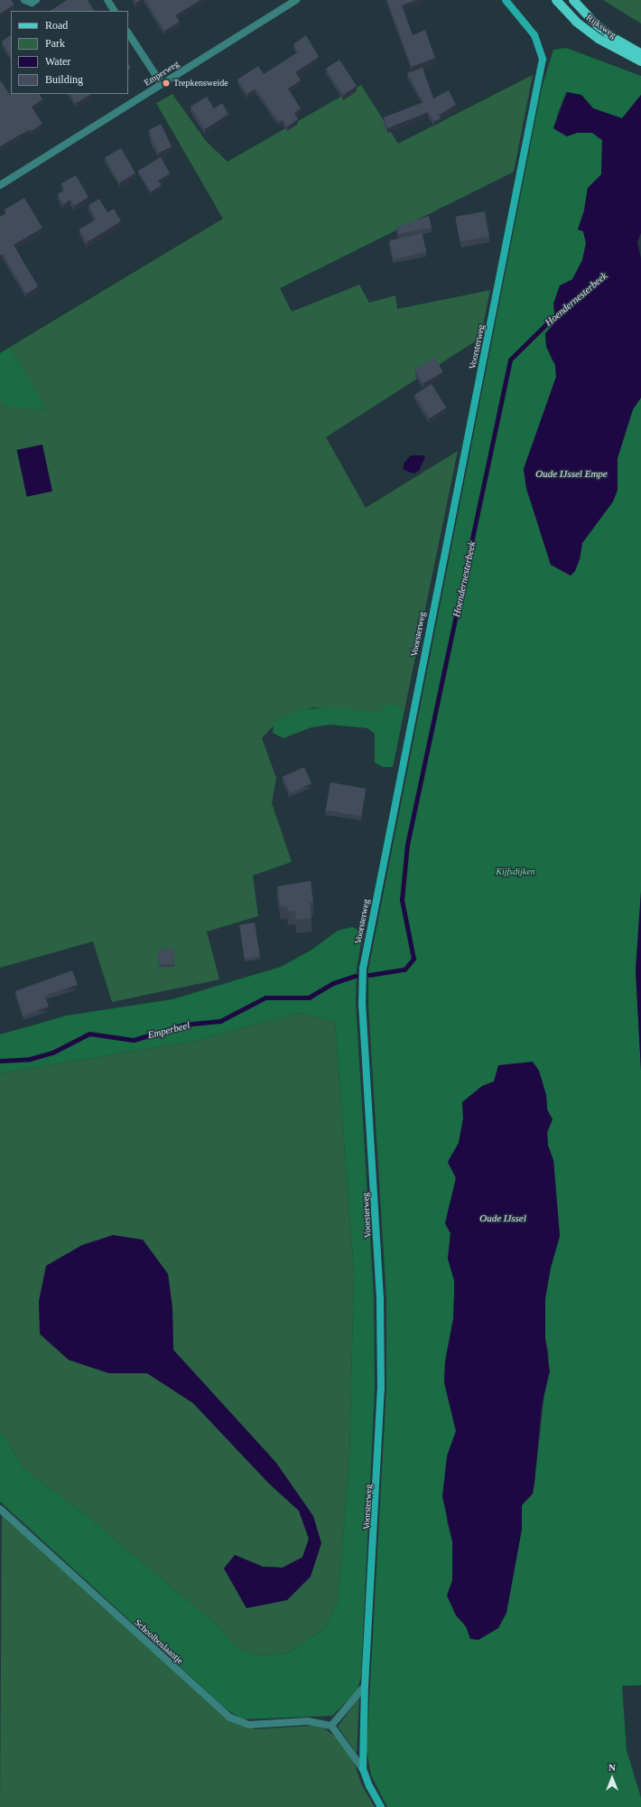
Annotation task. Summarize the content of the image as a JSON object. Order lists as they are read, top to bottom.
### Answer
{
  "streets": {
    "main road": ["Rijksweg"],
    "street": ["Emperweg", "Voorsterweg", "Schoolboslaantje"]
  },
  "water": [
    "Hoendernesterbeek",
    "Oude IJssel Empe",
    "Emperbeel",
    "Oude IJssel"
  ],
  "parks": ["Kijfsdijken"],
  "places": ["Trepkensweide"],
  "legend": [
    "Road",
    "Park",
    "Water",
    "Building"
  ],
  "north": "top"
}
